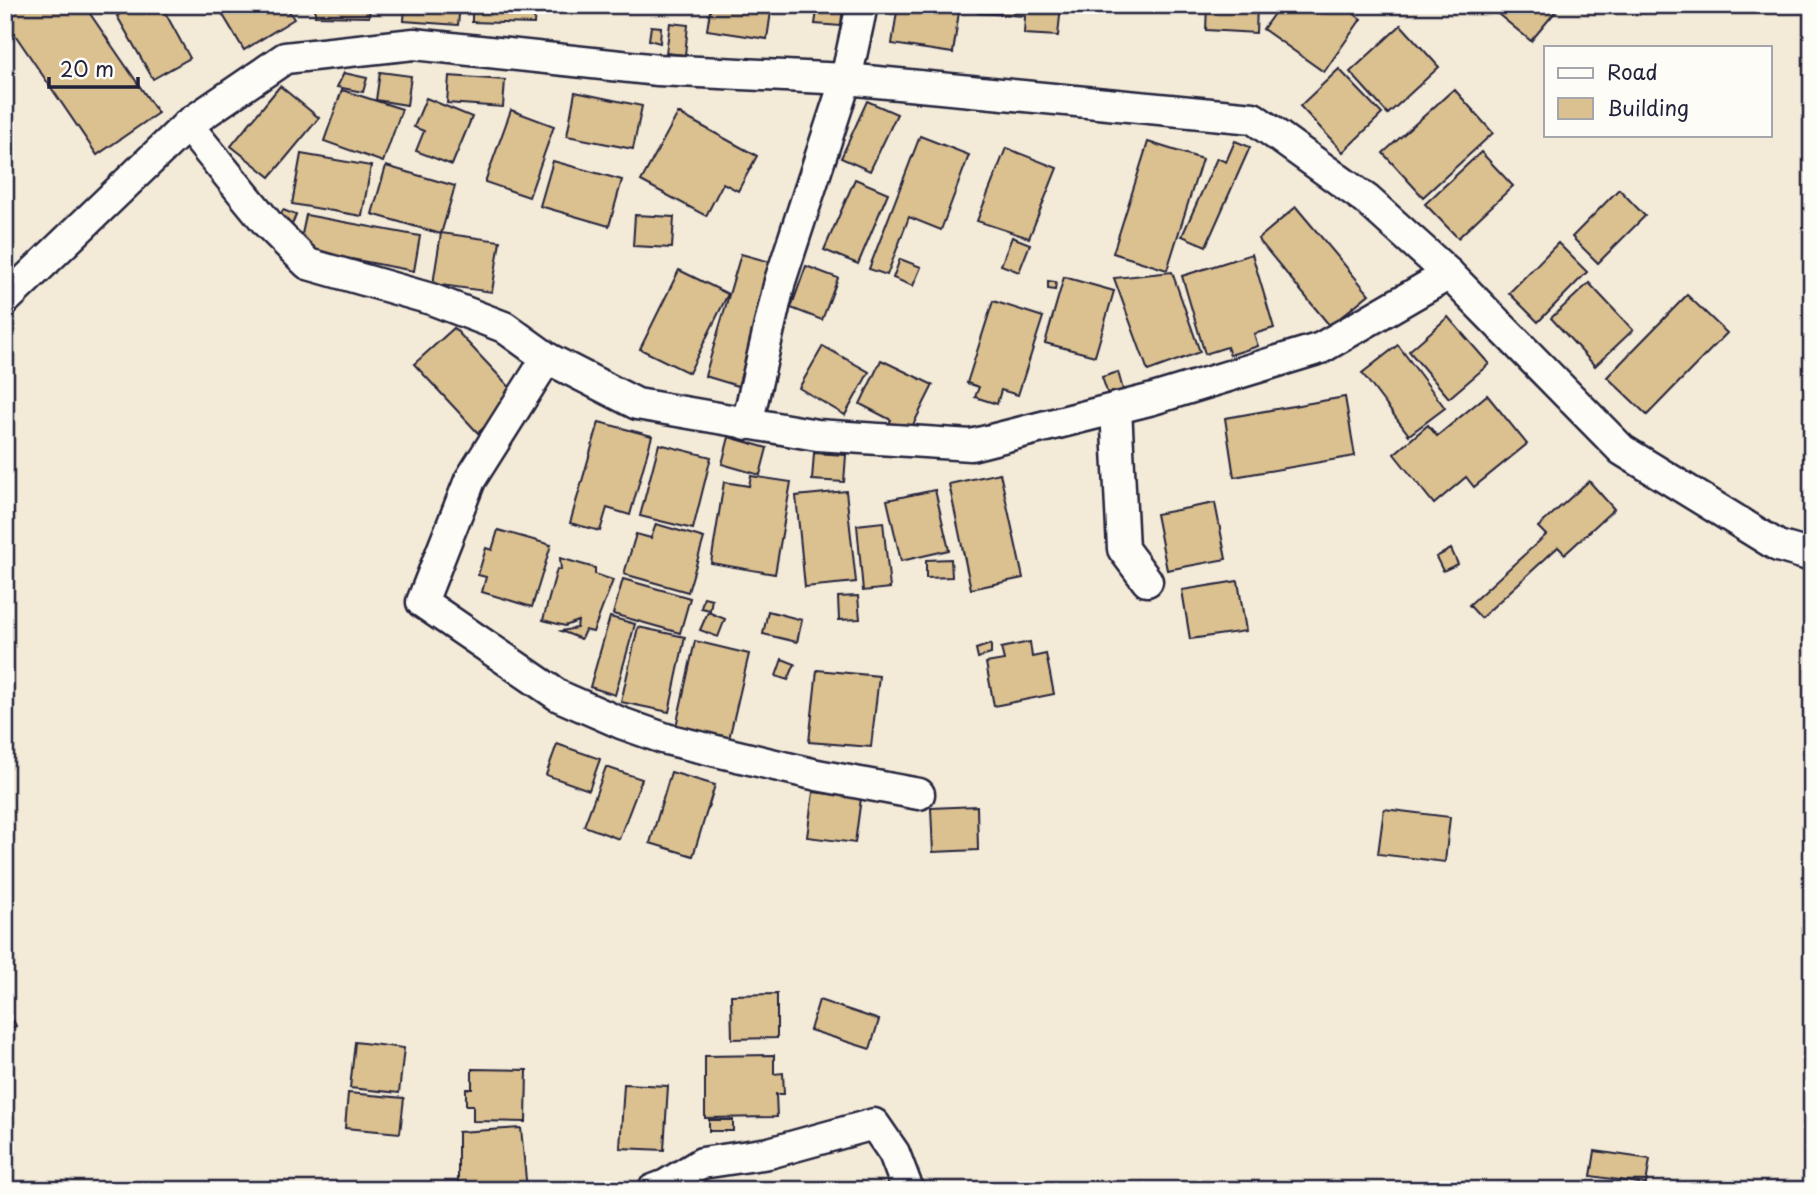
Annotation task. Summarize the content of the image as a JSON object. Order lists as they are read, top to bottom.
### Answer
{
  "legend": ["Road", "Building"],
  "scale_bar": "20 m"
}
